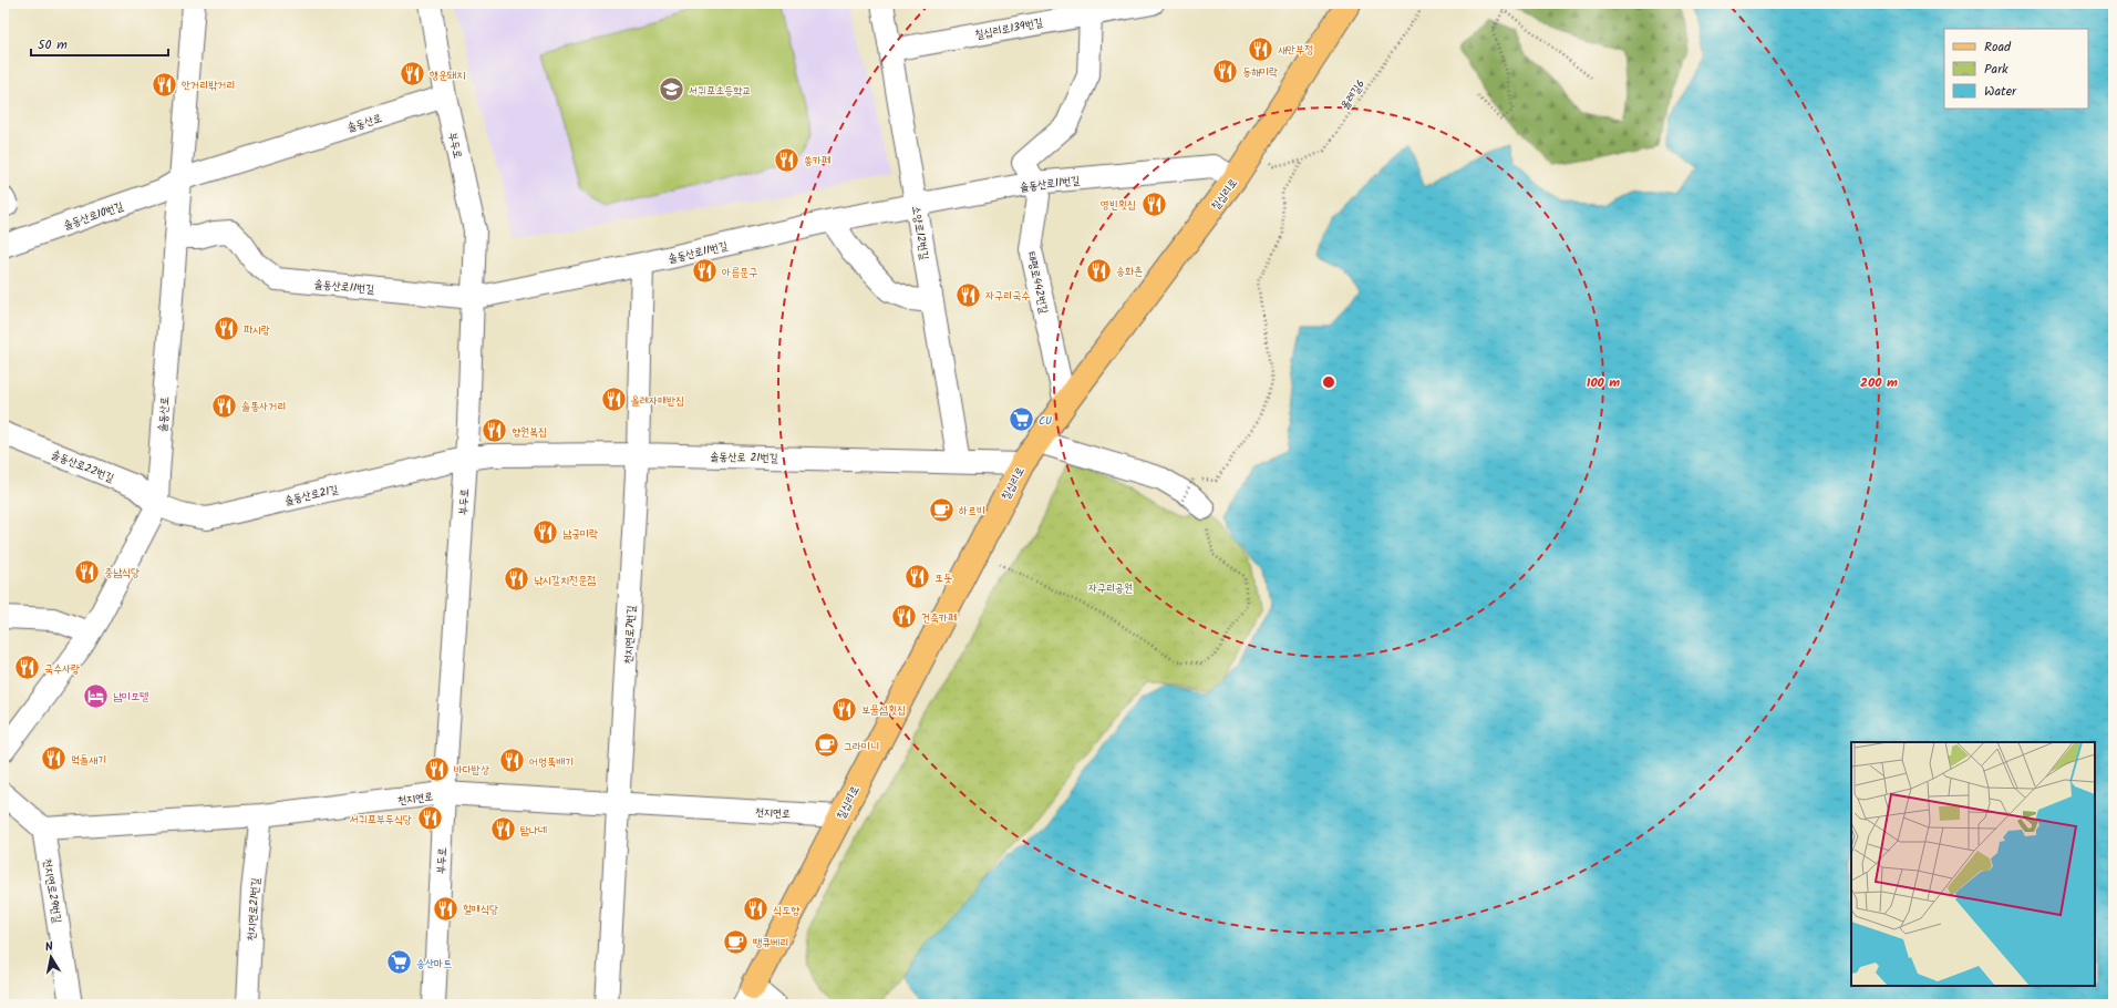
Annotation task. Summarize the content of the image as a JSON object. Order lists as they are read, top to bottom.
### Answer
{
  "streets": {
    "main road": ["칠십리로"],
    "street": [
      "칠십리로139번길",
      "솔동산로",
      "부두로",
      "솔동산로11번길",
      "솔동산로10번길",
      "소양로12번길",
      "태평로442번길",
      "솔동산로 21번길",
      "솔동산로22번길",
      "솔동산로21길",
      "천지연로7번길",
      "천지연로",
      "천지연로29번길",
      "천지연로21번길"
    ],
    "path": ["올레길6"]
  },
  "crossings": [
    ["칠십리로139번길", "소양로12번길"],
    ["칠십리로139번길", "태평로442번길"],
    ["올레길6", "칠십리로"],
    ["솔동산로", "부두로"],
    ["솔동산로", "솔동산로11번길"],
    ["솔동산로", "솔동산로10번길"],
    ["솔동산로", "솔동산로22번길"],
    ["솔동산로", "솔동산로21길"],
    ["부두로", "솔동산로11번길"],
    ["부두로", "솔동산로 21번길"],
    ["부두로", "솔동산로21길"],
    ["부두로", "천지연로"],
    ["솔동산로11번길", "칠십리로"],
    ["솔동산로11번길", "소양로12번길"],
    ["솔동산로11번길", "태평로442번길"],
    ["솔동산로11번길", "천지연로7번길"],
    ["칠십리로", "태평로442번길"],
    ["칠십리로", "솔동산로 21번길"],
    ["칠십리로", "천지연로"],
    ["소양로12번길", "솔동산로 21번길"],
    ["솔동산로 21번길", "솔동산로21길"],
    ["솔동산로 21번길", "천지연로7번길"],
    ["솔동산로22번길", "솔동산로21길"],
    ["천지연로7번길", "천지연로"],
    ["천지연로", "천지연로29번길"],
    ["천지연로", "천지연로21번길"]
  ],
  "parks": ["자구리공원"],
  "places": {
    "restaurant": [
      "새만부정",
      "동해미락",
      "행운돼지",
      "안거리밖거리",
      "쏭카페",
      "영빈횟집",
      "송화촌",
      "아름문구",
      "자구리국수",
      "파시랑",
      "올레자매밥집",
      "솔똥사거리",
      "향원복집",
      "남궁미락",
      "충남식당",
      "또돗",
      "낚시갈치전문점",
      "건축카페",
      "국수사랑",
      "보물섬횟집",
      "먹돌새기",
      "어멍뚝배기",
      "바다밥상",
      "서귀포부두식당",
      "탐나네",
      "할매식당",
      "식도향"
    ],
    "school or university": ["서귀포초등학교"],
    "supermarket": ["CU", "송산마트"],
    "cafe": ["하르비", "그라미니", "땡큐베리"],
    "hotel": ["남미모텔"]
  },
  "legend": ["Road", "Park", "Water"],
  "scale_bar": "50 m",
  "north": "top",
  "rings": ["100 m", "200 m"]
}
